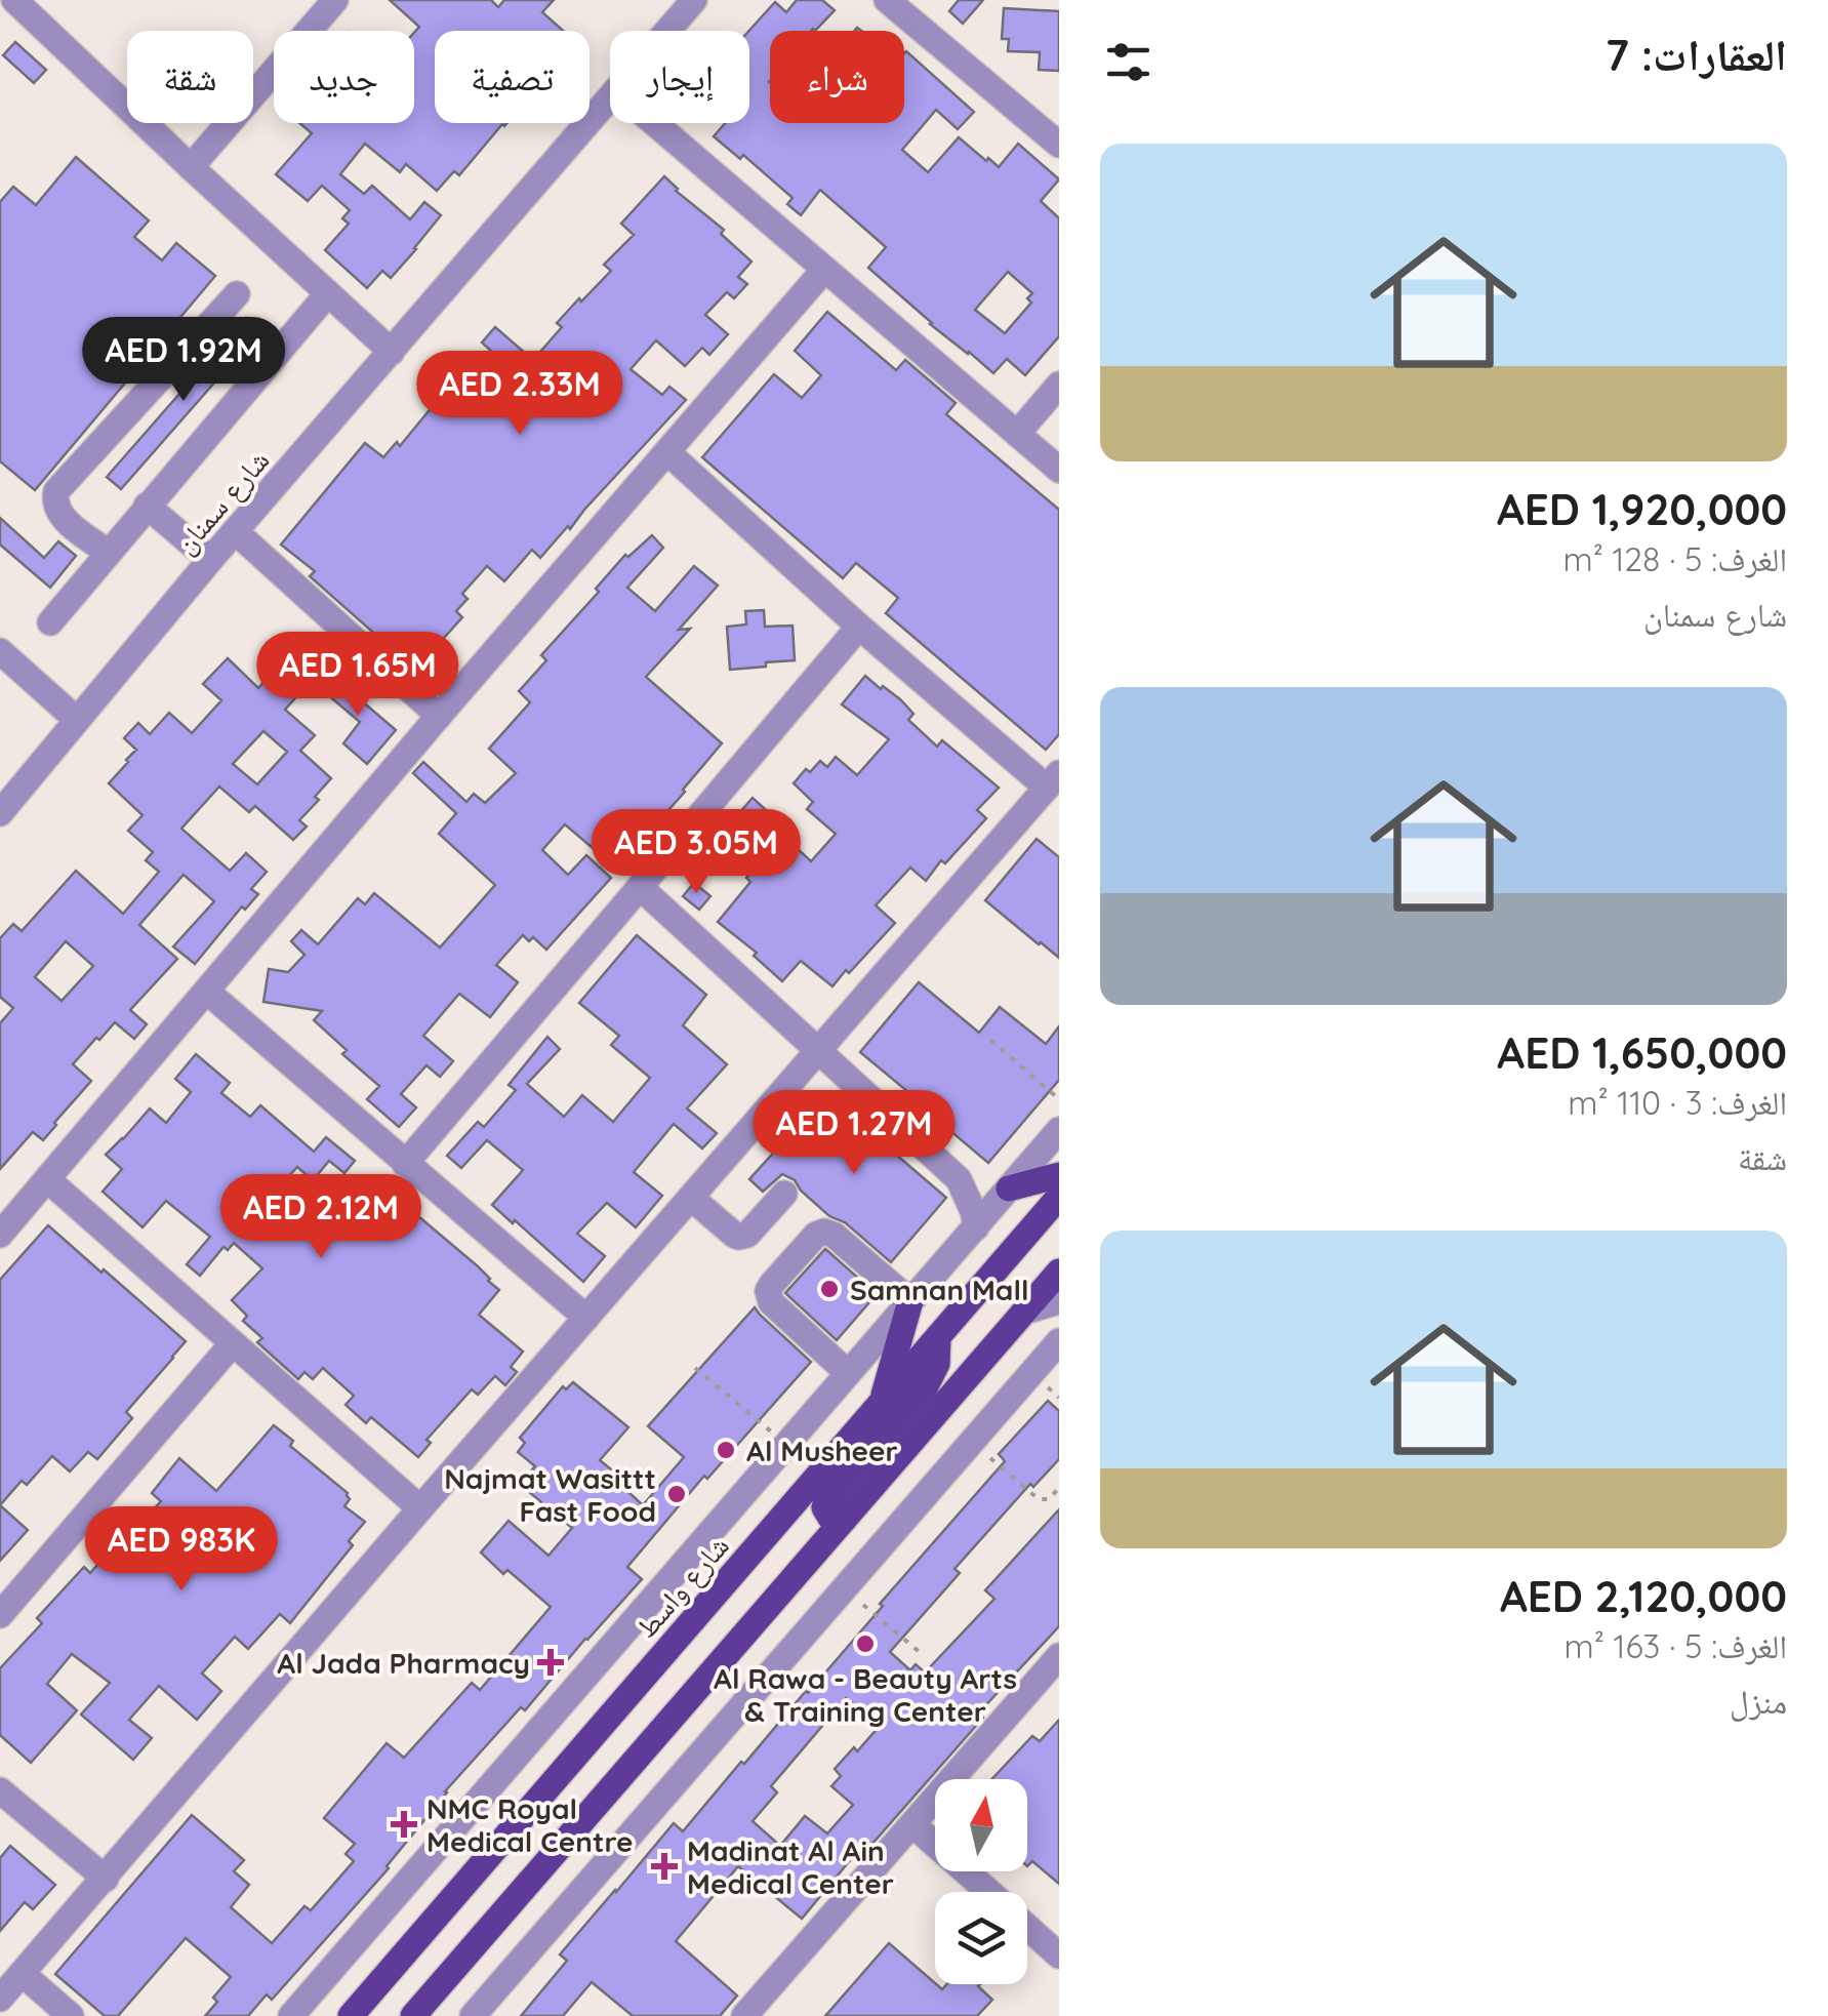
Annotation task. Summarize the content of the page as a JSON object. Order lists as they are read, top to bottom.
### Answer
{
  "streets": {
    "main road": ["شارع واسط"],
    "street": ["شارع سمنان"]
  },
  "places": {
    "other": [
      "Samnan Mall",
      "Al Musheer",
      "Najmat Wasittt Fast Food",
      "Al Rawa - Beauty Arts & Training Center"
    ],
    "health": ["Al Jada Pharmacy", "NMC Royal Medical Centre", "Madinat Al Ain Medical Center"]
  },
  "north": "top",
  "page": {
    "heading": "العقارات: 7",
    "chip": [
      "شراء",
      "إيجار",
      "تصفية",
      "جديد",
      "شقة"
    ],
    "list": [
      {
        "name": "AED 1,920,000",
        "note": "الغرف: 5 · 128 m² · شارع سمنان"
      },
      {
        "name": "AED 1,650,000",
        "note": "الغرف: 3 · 110 m² · شقة"
      },
      {
        "name": "AED 2,120,000",
        "note": "الغرف: 5 · 163 m² · منزل"
      }
    ],
    "price": [
      "AED 1.92M",
      "AED 2.33M",
      "AED 1.65M",
      "AED 3.05M",
      "AED 1.27M",
      "AED 2.12M",
      "AED 983K"
    ]
  }
}
